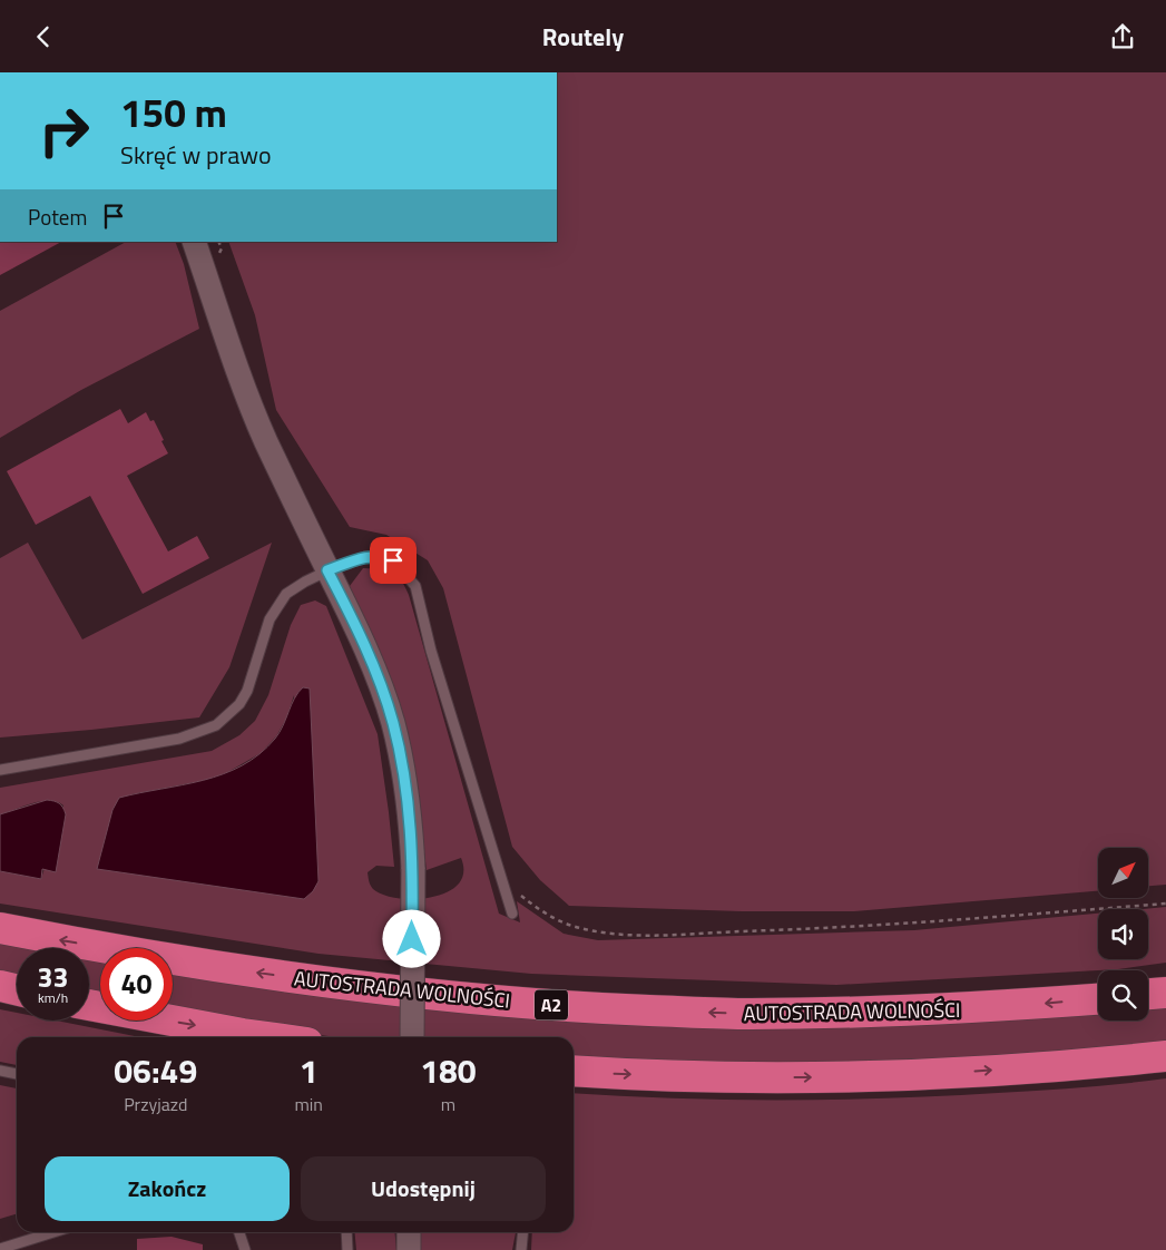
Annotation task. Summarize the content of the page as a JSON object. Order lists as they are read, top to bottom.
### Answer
{
  "streets": {
    "highway": ["AUTOSTRADA WOLNOŚCI", "A2"]
  },
  "north": "top right",
  "page": {
    "header": "Routely",
    "turn": ["150 m", "Skręć w prawo"],
    "then": "Potem",
    "speed": "33 km/h",
    "limit": "40",
    "eta": [
      "06:49",
      "Przyjazd",
      "1",
      "min",
      "180",
      "m"
    ],
    "buttons": ["Zakończ", "Udostępnij"]
  }
}
